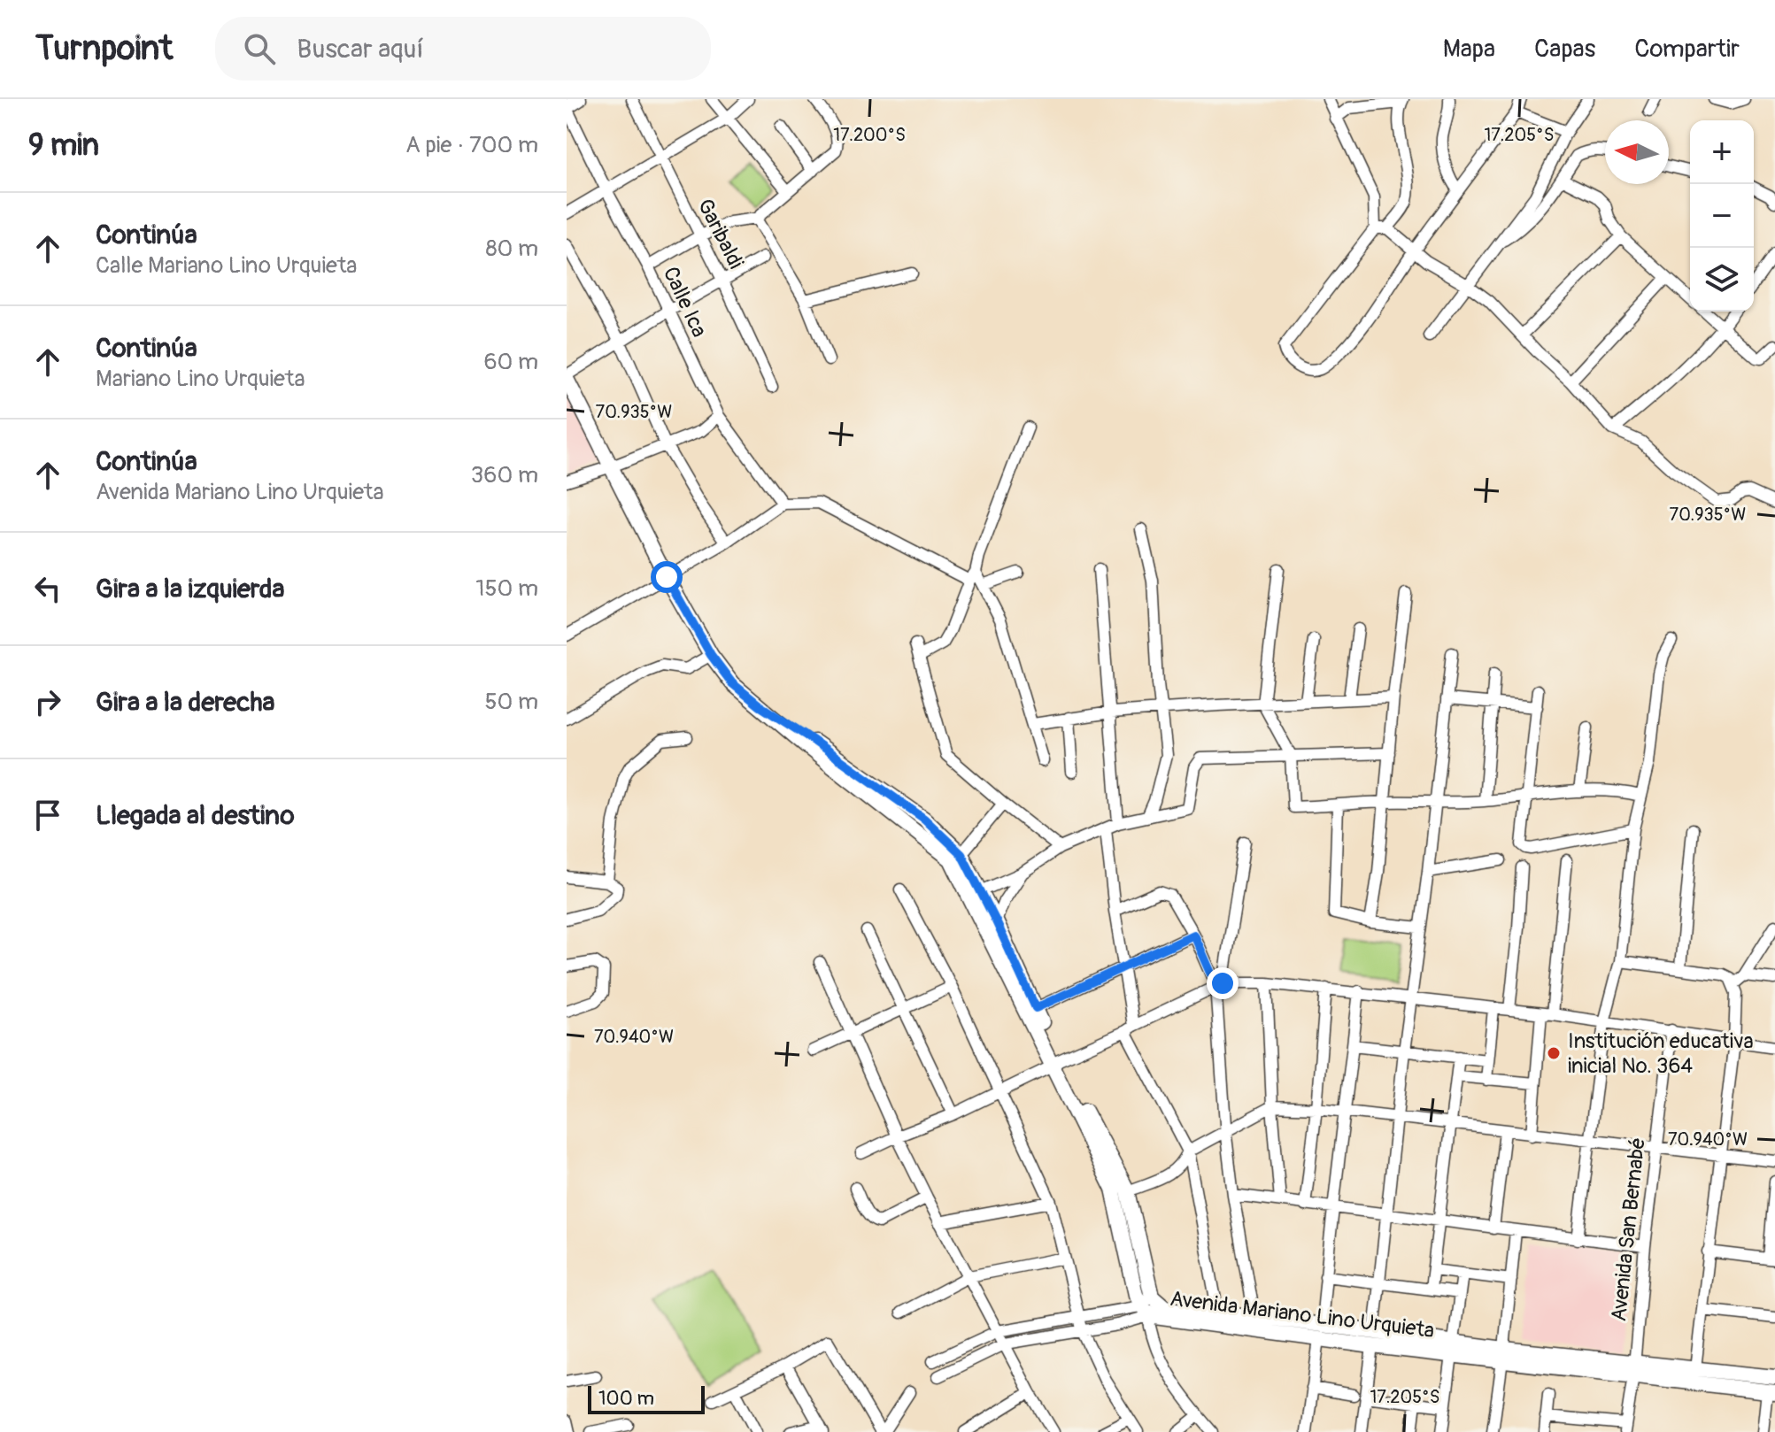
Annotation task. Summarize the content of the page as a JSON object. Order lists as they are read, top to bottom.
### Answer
{
  "streets": {
    "main road": ["Avenida Mariano Lino Urquieta"],
    "street": ["Garibaldi", "Calle Ica", "Avenida San Bernabé"]
  },
  "crossings": [
    ["Avenida San Bernabé", "Avenida Mariano Lino Urquieta"]
  ],
  "places": ["Institución educativa inicial No. 364"],
  "scale_bar": "100 m",
  "north": "left",
  "page": {
    "header": "Turnpoint",
    "search": "Buscar aquí",
    "nav": ["Mapa", "Capas", "Compartir"],
    "heading": ["9 min", "A pie · 700 m"],
    "map_buttons": ["+", "−"],
    "list": [
      ["Continúa", "Calle Mariano Lino Urquieta", "80 m"],
      ["Continúa", "Mariano Lino Urquieta", "60 m"],
      ["Continúa", "Avenida Mariano Lino Urquieta", "360 m"],
      ["Gira a la izquierda", "150 m"],
      ["Gira a la derecha", "50 m"],
      "Llegada al destino"
    ],
    "scale": "100 m"
  },
  "coordinates": [
    "17.200°S",
    "17.205°S",
    "70.935°W",
    "70.940°W"
  ]
}
